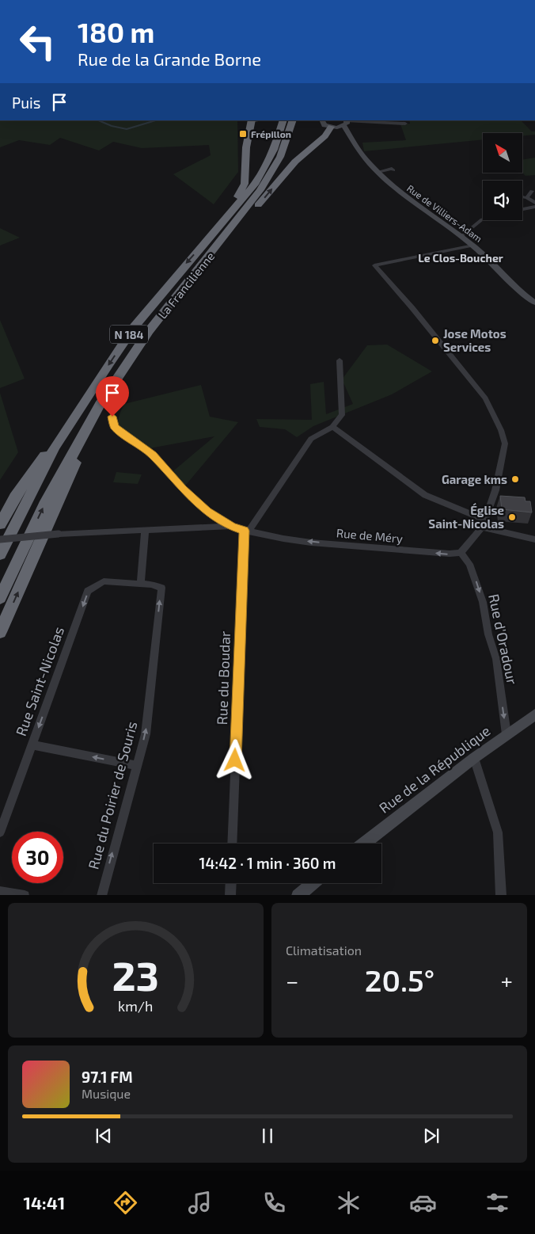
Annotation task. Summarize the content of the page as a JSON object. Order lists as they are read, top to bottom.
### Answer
{
  "streets": {
    "highway": ["La Francilienne", "N 184"],
    "street": [
      "Rue de Villiers-Adam",
      "Rue de Méry",
      "Rue d'Oradour",
      "Rue du Boudar",
      "Rue Saint-Nicolas",
      "Rue de la République",
      "Rue du Poirier de Souris"
    ]
  },
  "crossings": [
    ["Rue de Méry", "Rue d'Oradour"],
    ["Rue de Méry", "Rue du Boudar"],
    ["Rue d'Oradour", "Rue de la République"],
    ["Rue Saint-Nicolas", "Rue du Poirier de Souris"]
  ],
  "one_way": [
    "Rue de Méry",
    "Rue d'Oradour",
    "Rue Saint-Nicolas",
    "Rue du Poirier de Souris"
  ],
  "districts": ["Le Clos-Boucher"],
  "places": {
    "transit": ["Frépillon"],
    "other": ["Jose Motos Services", "Garage kms", "Église Saint-Nicolas"]
  },
  "north": "top left",
  "page": {
    "turn": ["180 m", "Rue de la Grande Borne"],
    "then": "Puis",
    "limit": "30",
    "trip": "14:42 · 1 min · 360 m",
    "tile": "Climatisation",
    "heat": ["−", "20.5°", "+"],
    "song": ["97.1 FM", "Musique"],
    "tabs": "14:41",
    "gauge": ["23", "km/h"]
  }
}
